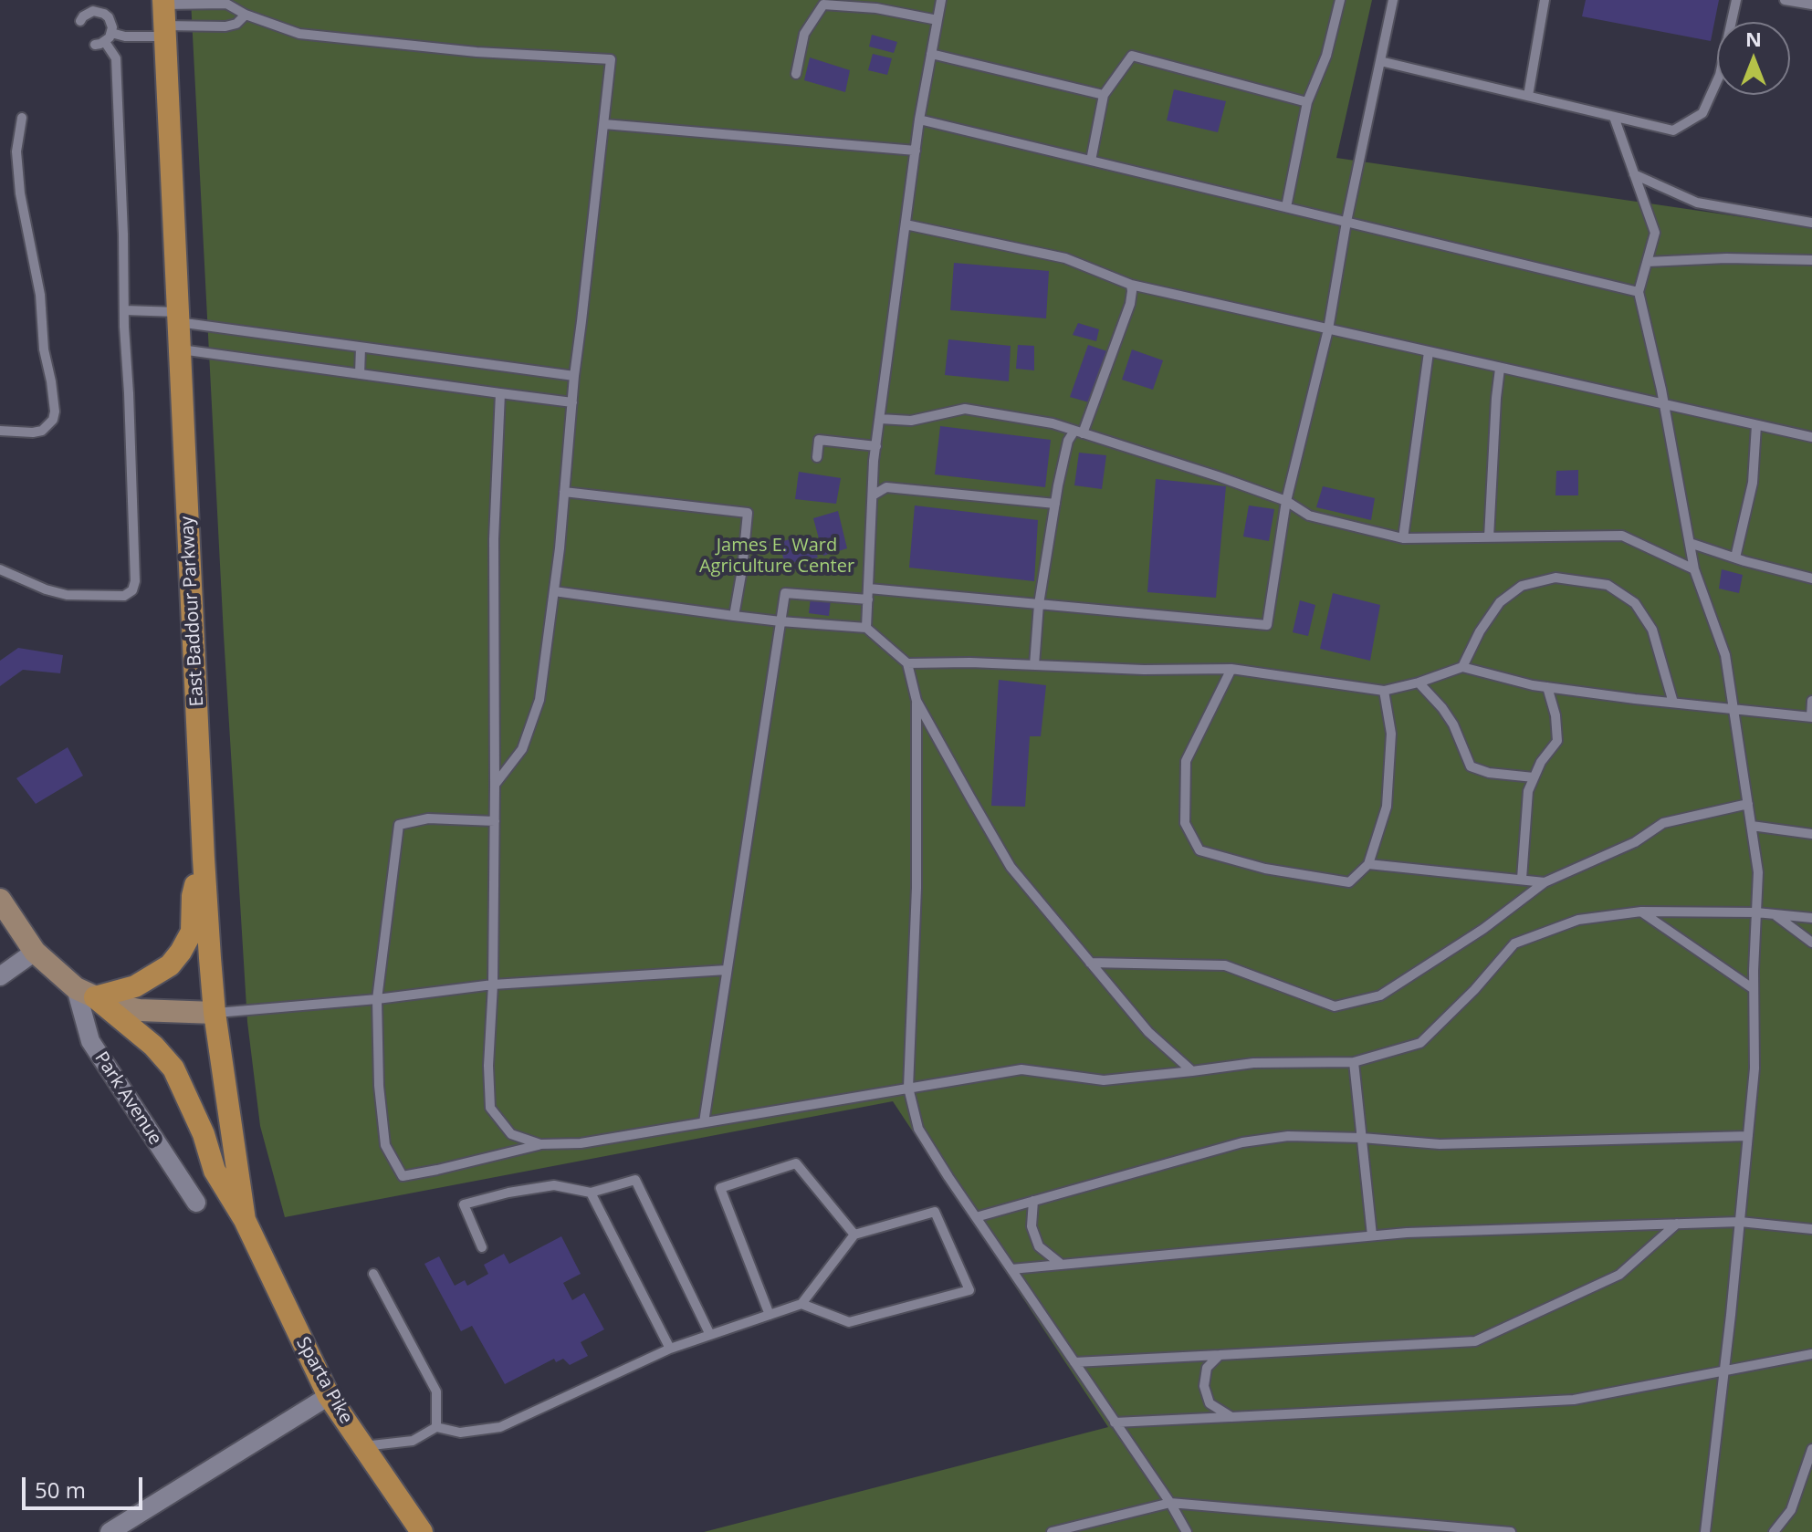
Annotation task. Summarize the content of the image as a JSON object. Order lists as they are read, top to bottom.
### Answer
{
  "streets": {
    "main road": ["East Baddour Parkway", "Sparta Pike"],
    "street": ["Park Avenue"]
  },
  "crossings": [
    ["East Baddour Parkway", "Sparta Pike"]
  ],
  "parks": ["James E. Ward Agriculture Center"],
  "scale_bar": "50 m",
  "north": "top"
}
